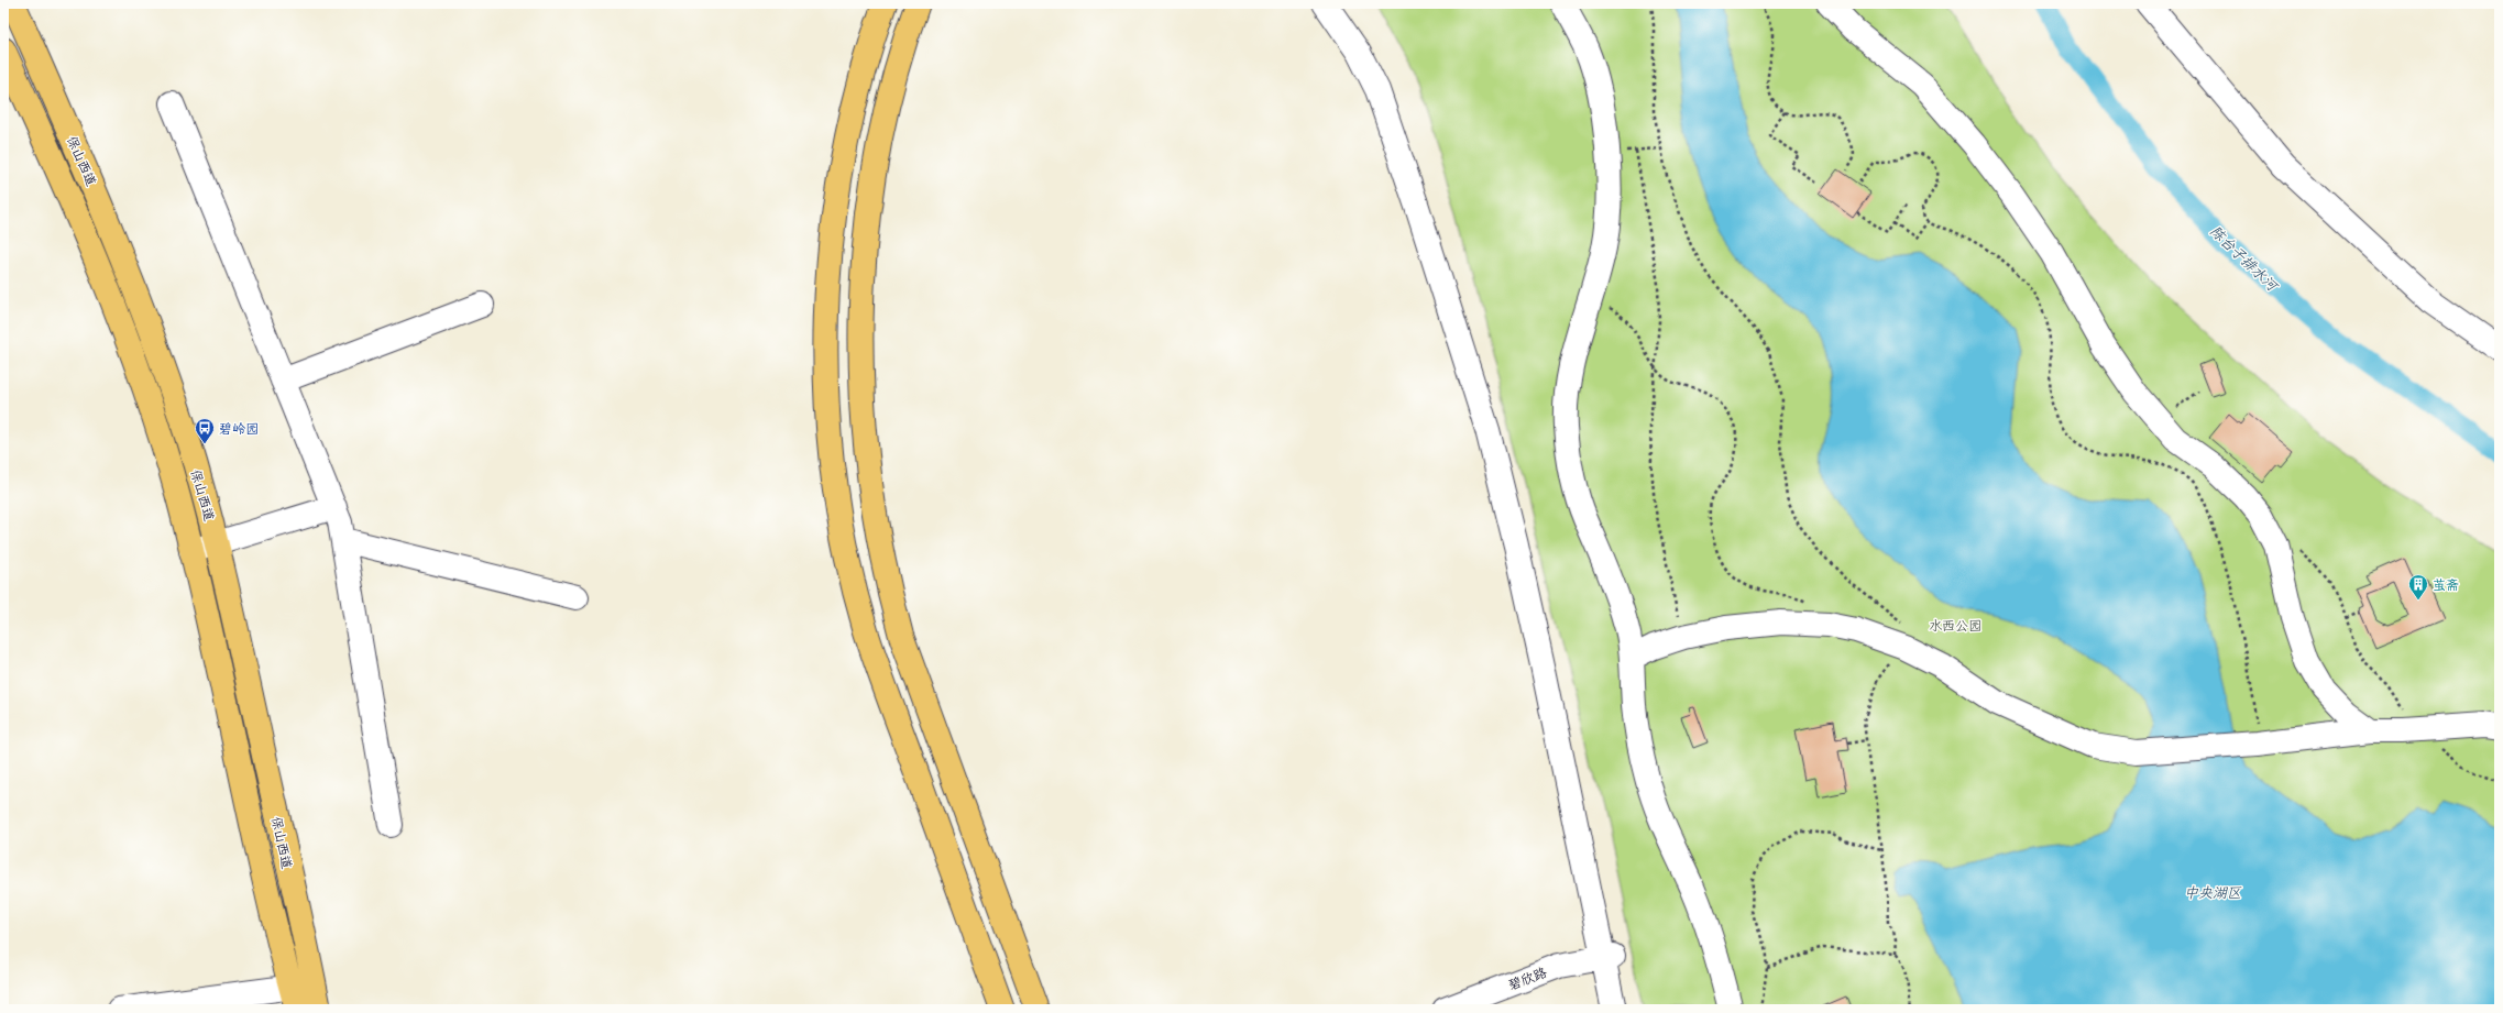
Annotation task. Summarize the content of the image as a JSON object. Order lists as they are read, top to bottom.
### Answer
{
  "streets": {
    "main road": ["保山西道"],
    "street": ["碧欣路"]
  },
  "water": ["陈台子排水河", "中央湖区"],
  "parks": ["水西公园"],
  "places": {
    "bus stop": ["碧岭园"],
    "building": ["茧斋"]
  }
}
